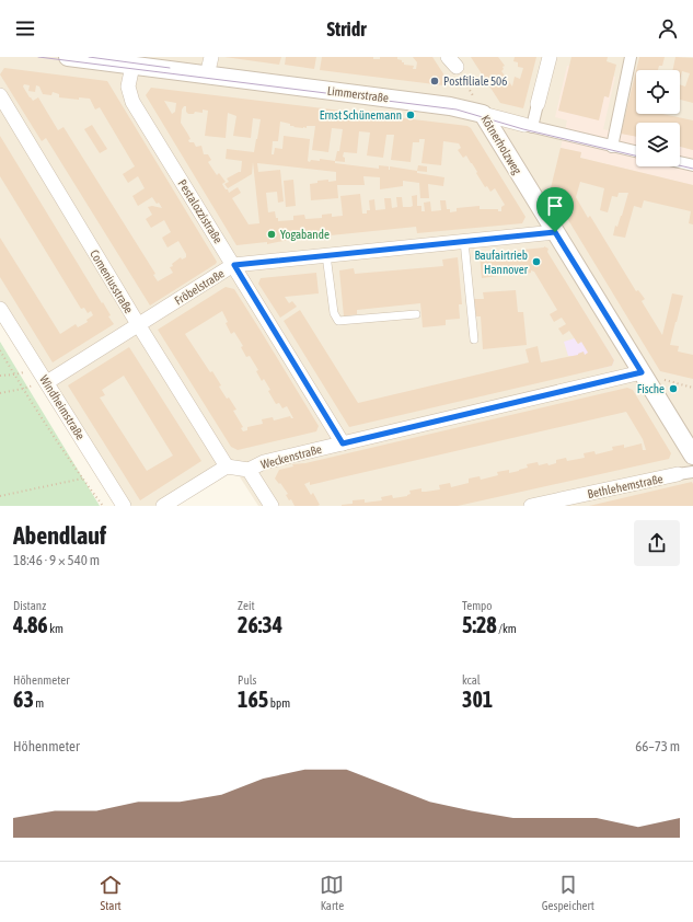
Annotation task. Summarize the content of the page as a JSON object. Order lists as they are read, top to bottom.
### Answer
{
  "streets": {
    "street": [
      "Limmerstraße",
      "Kötnerholzweg",
      "Pestalozzistraße",
      "Comeniusstraße",
      "Fröbelstraße",
      "Windheimstraße",
      "Weckenstraße",
      "Bethlehemstraße"
    ]
  },
  "crossings": [
    ["Limmerstraße", "Kötnerholzweg"],
    ["Limmerstraße", "Pestalozzistraße"],
    ["Kötnerholzweg", "Fröbelstraße"],
    ["Kötnerholzweg", "Weckenstraße"],
    ["Pestalozzistraße", "Fröbelstraße"],
    ["Pestalozzistraße", "Weckenstraße"],
    ["Comeniusstraße", "Fröbelstraße"],
    ["Fröbelstraße", "Windheimstraße"]
  ],
  "places": [
    "Postfiliale 506",
    "Ernst Schünemann",
    "Yogabande",
    "Baufairtrieb Hannover",
    "Fische"
  ],
  "page": {
    "header": "Stridr",
    "heading": ["Abendlauf", "18:46 · 9 × 540 m"],
    "stats": [
      ["Distanz", "4.86 km"],
      ["Zeit", "26:34"],
      ["Tempo", "5:28 /km"],
      ["Höhenmeter", "63 m"],
      ["Puls", "165 bpm"],
      ["kcal", "301"]
    ],
    "chart": ["Höhenmeter", "66–73 m"],
    "tabs": ["Start", "Karte", "Gespeichert"]
  }
}
